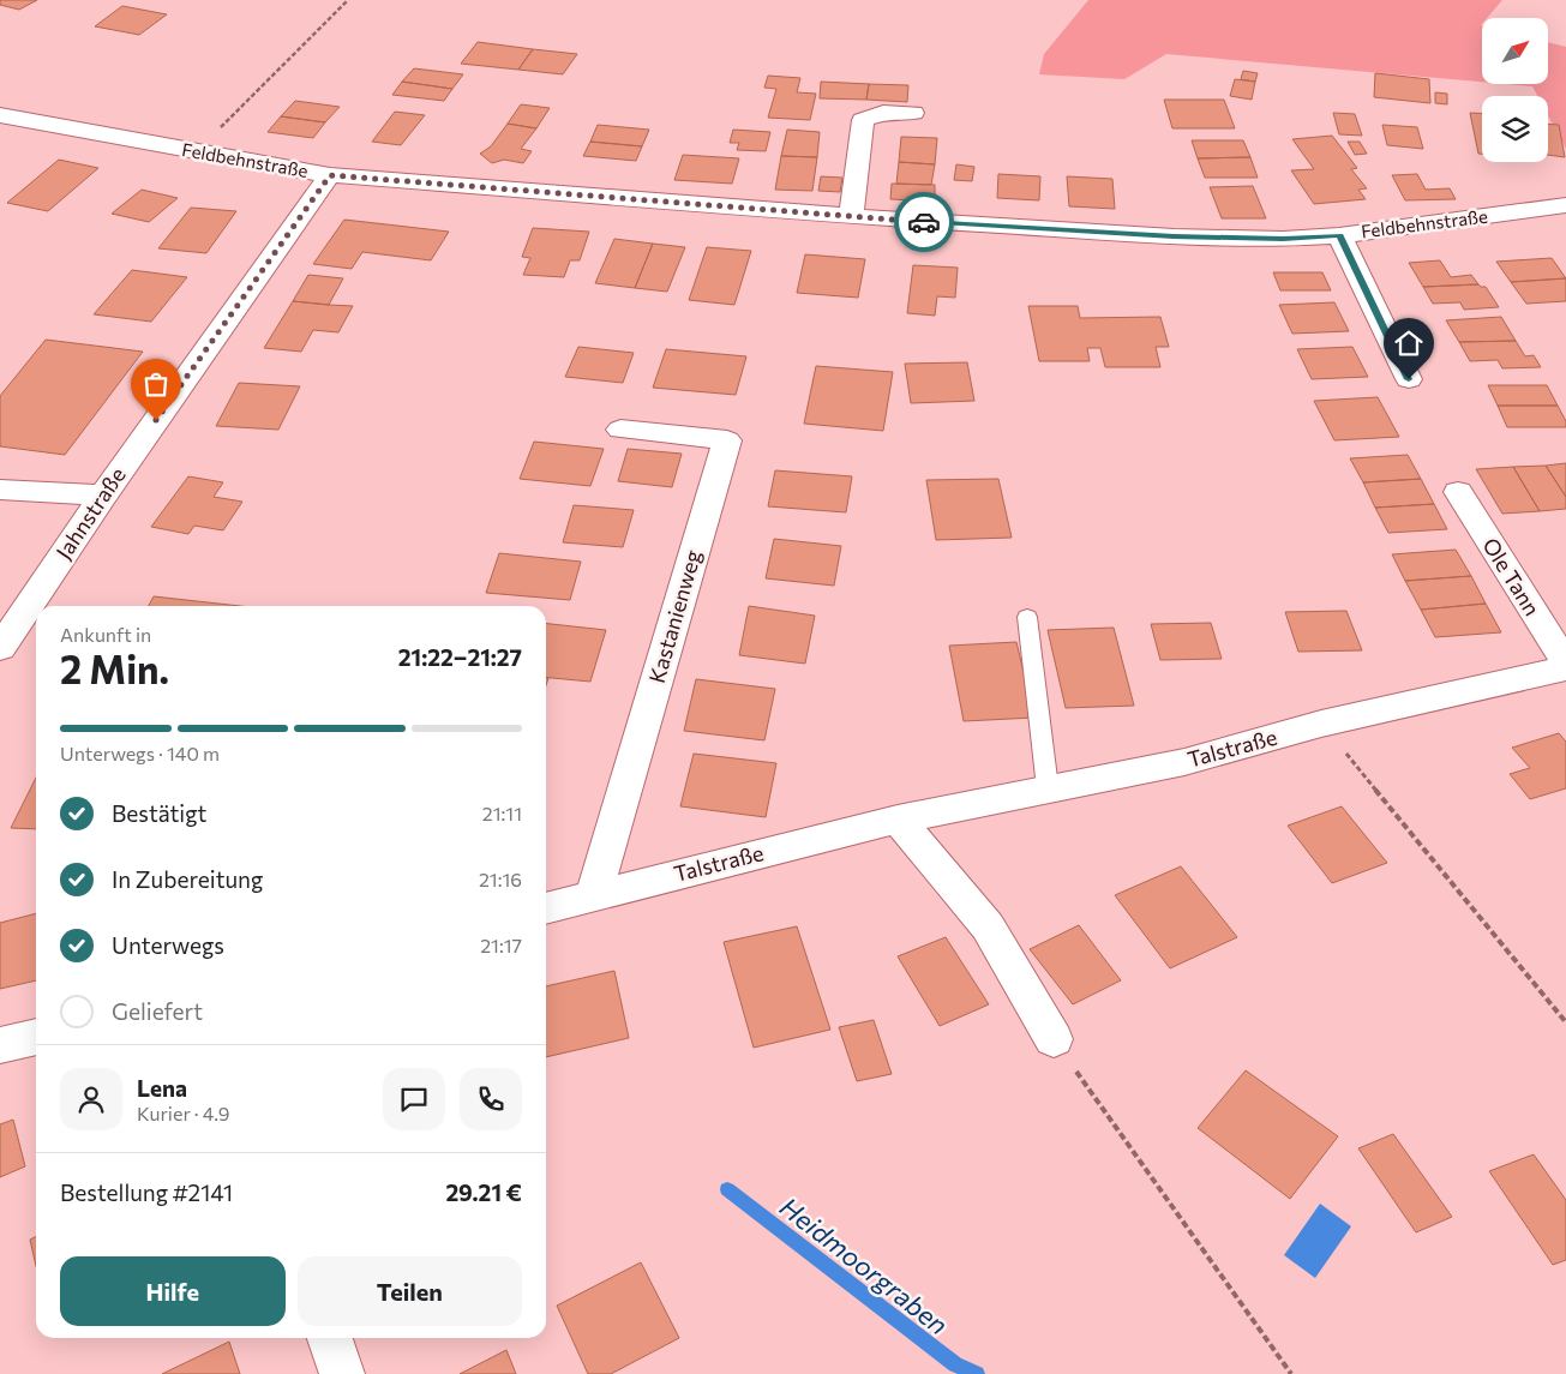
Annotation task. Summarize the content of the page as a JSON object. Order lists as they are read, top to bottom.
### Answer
{
  "streets": {
    "street": [
      "Feldbehnstraße",
      "Jahnstraße",
      "Ole Tann",
      "Kastanienweg",
      "Talstraße"
    ]
  },
  "crossings": [
    ["Feldbehnstraße", "Jahnstraße"],
    ["Kastanienweg", "Talstraße"]
  ],
  "water": ["Heidmoorgraben"],
  "north": "top right",
  "page": {
    "heading": ["2 Min.", "Ankunft in", "21:22–21:27"],
    "panel": [
      "Lena",
      "Kurier · 4.9",
      "Bestellung #2141",
      "29.21 €"
    ],
    "bar": "Unterwegs · 140 m",
    "list": [
      ["Bestätigt", "21:11"],
      ["In Zubereitung", "21:16"],
      ["Unterwegs", "21:17"],
      "Geliefert"
    ],
    "buttons": ["Hilfe", "Teilen"]
  }
}
